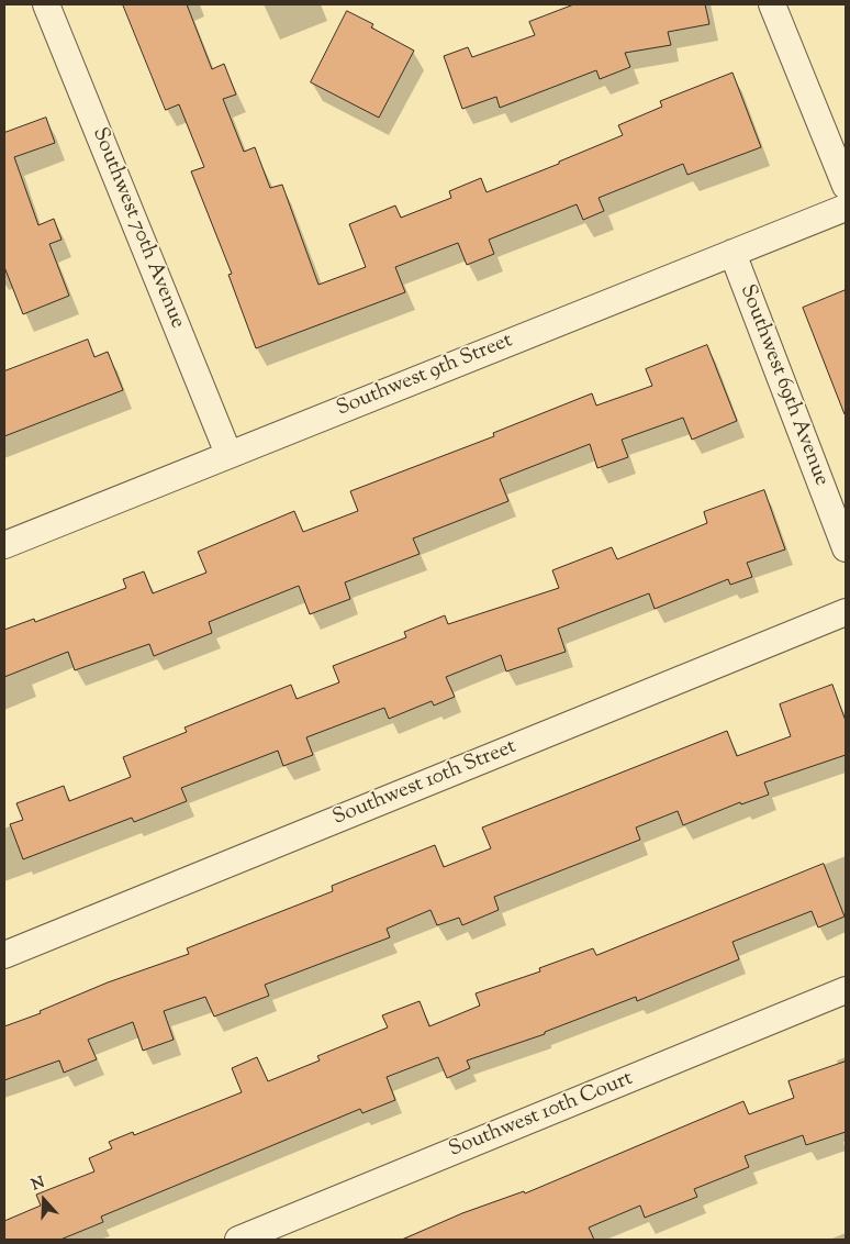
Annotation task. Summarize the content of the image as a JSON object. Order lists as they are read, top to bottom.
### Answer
{
  "streets": {
    "street": [
      "Southwest 70th Avenue",
      "Southwest 9th Street",
      "Southwest 69th Avenue",
      "Southwest 10th Street",
      "Southwest 10th Court"
    ]
  },
  "crossings": [
    ["Southwest 70th Avenue", "Southwest 9th Street"],
    ["Southwest 9th Street", "Southwest 69th Avenue"]
  ],
  "north": "top"
}
